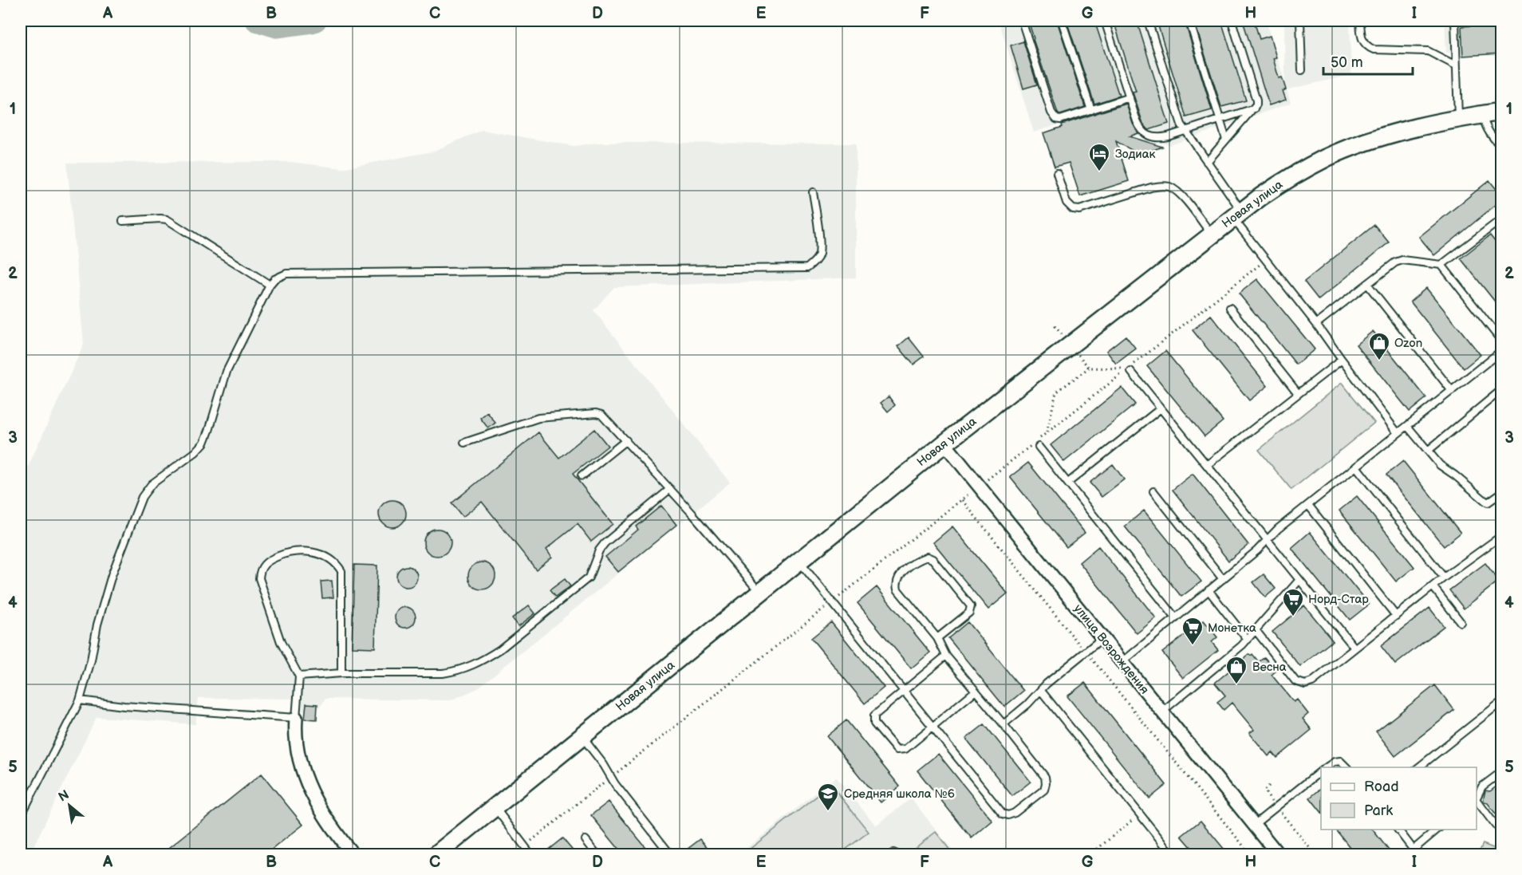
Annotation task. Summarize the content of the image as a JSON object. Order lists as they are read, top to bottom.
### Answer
{
  "streets": {
    "street": ["Новая улица", "улица Возрождения"]
  },
  "crossings": [
    ["Новая улица", "улица Возрождения"]
  ],
  "places": {
    "hotel": ["Зодиак"],
    "shop": ["Ozon", "Весна"],
    "supermarket": ["Норд-Стар", "Монетка"],
    "school or university": ["Средняя школа №6"]
  },
  "legend": ["Road", "Park"],
  "scale_bar": "50 m",
  "north": "top left",
  "grid": {
    "columns": [
      "A",
      "B",
      "C",
      "D",
      "E",
      "F",
      "G",
      "H",
      "I"
    ],
    "rows": [
      "1",
      "2",
      "3",
      "4",
      "5"
    ]
  }
}
